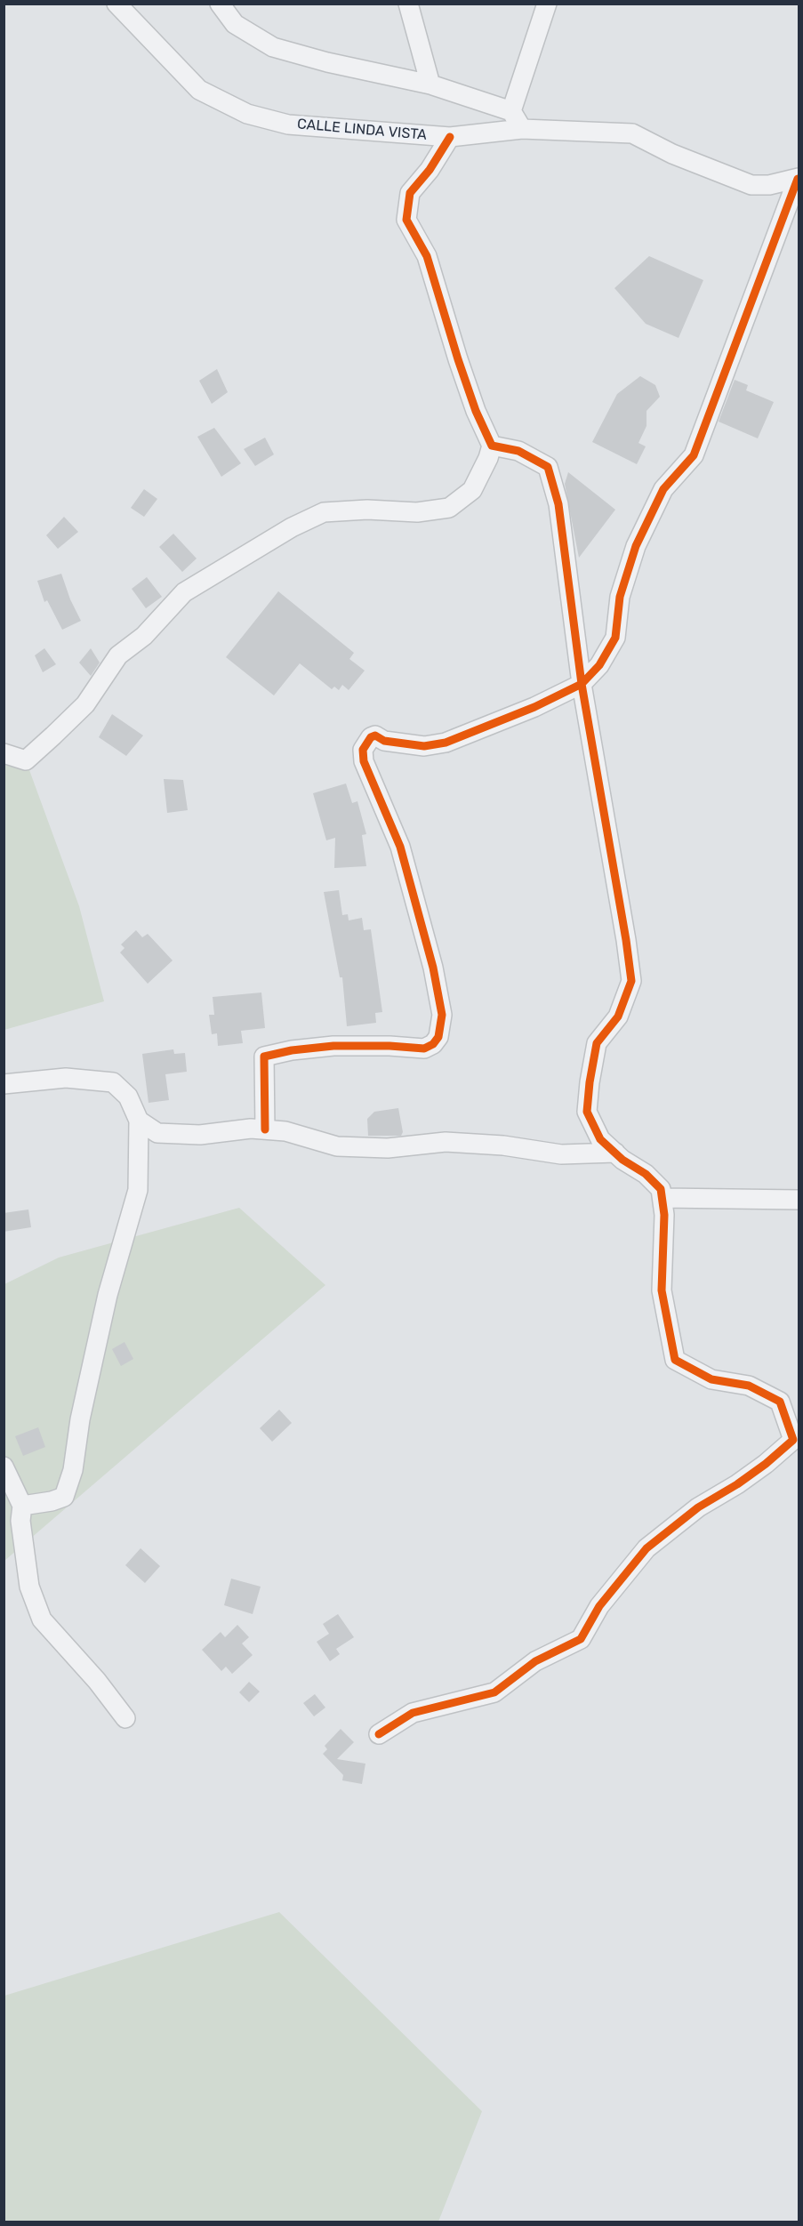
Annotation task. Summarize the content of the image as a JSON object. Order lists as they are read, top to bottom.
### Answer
{
  "streets": {
    "street": ["CALLE LINDA VISTA"]
  }
}
